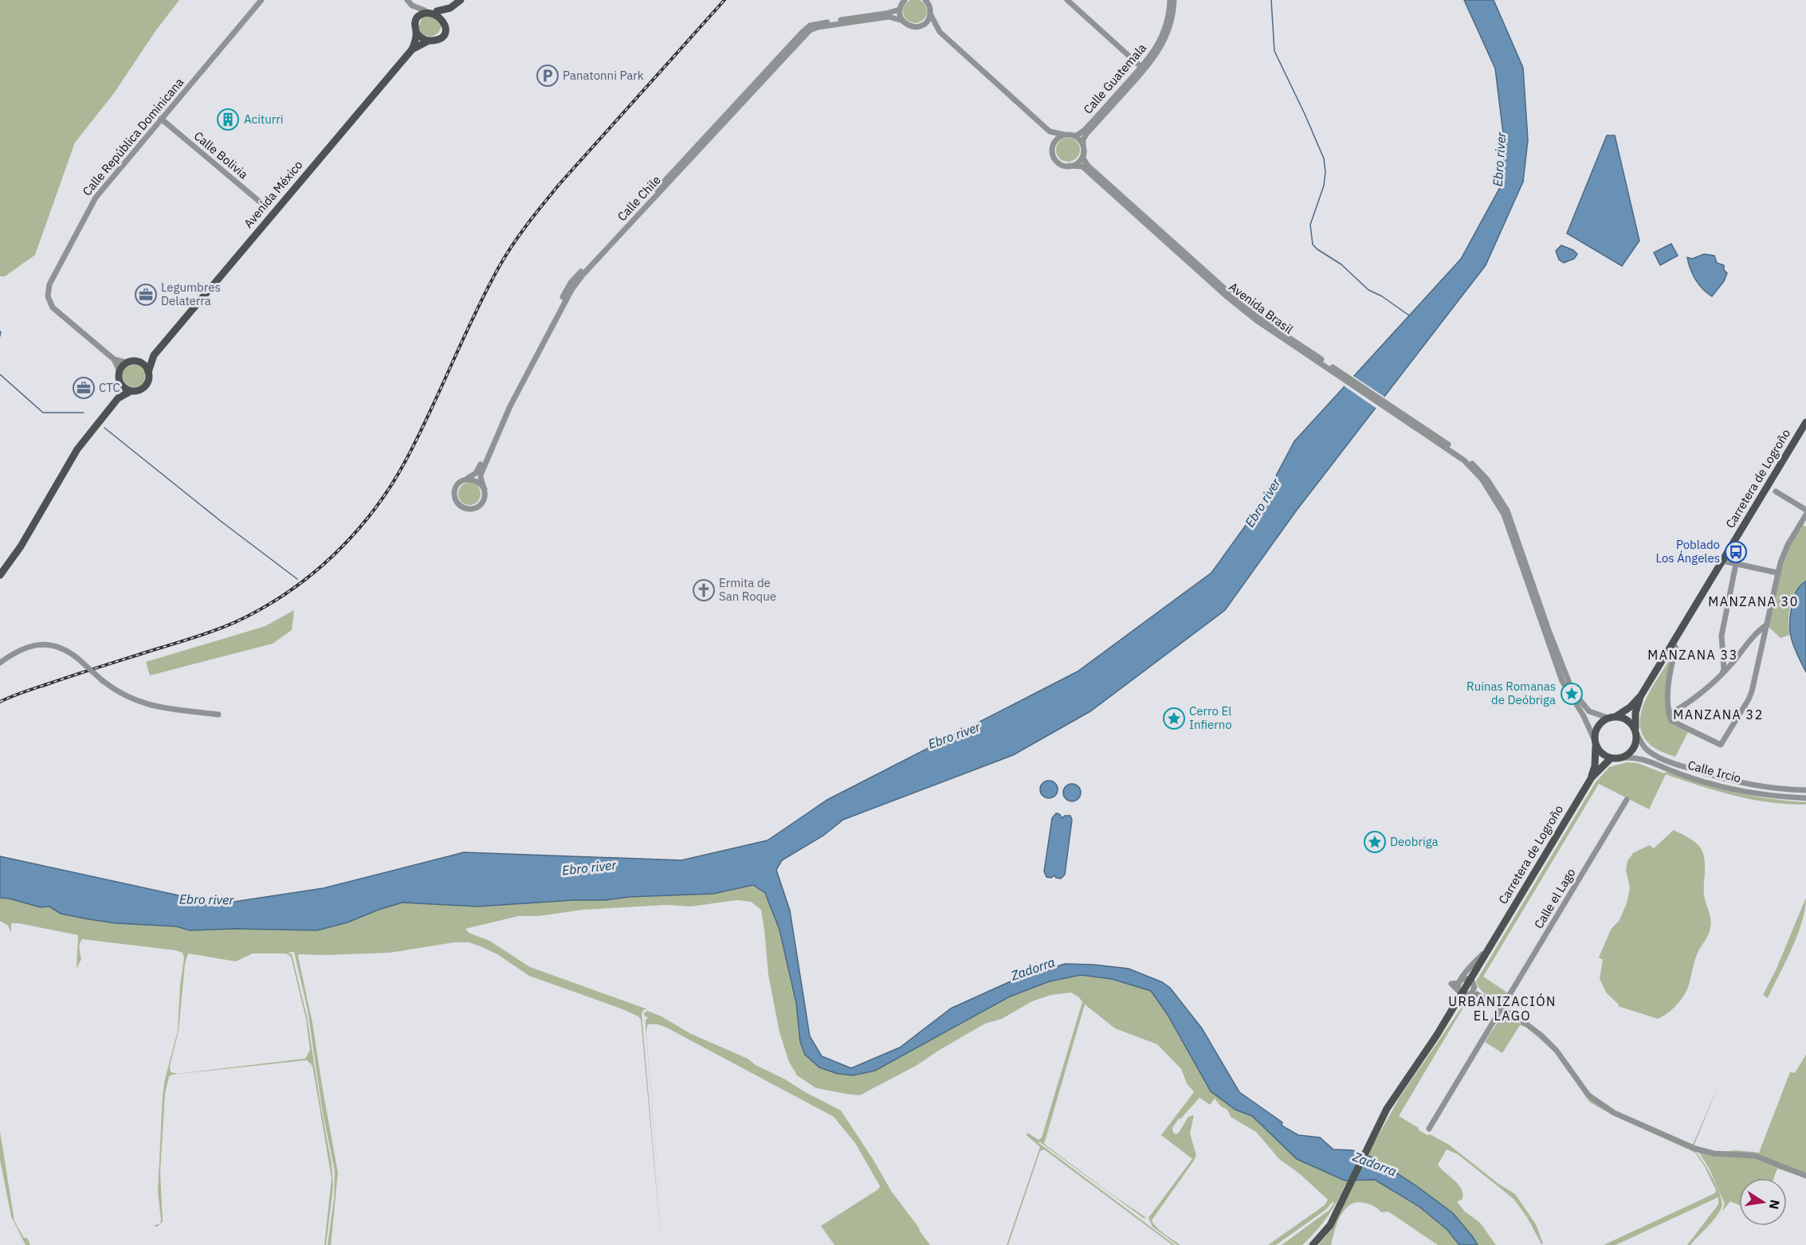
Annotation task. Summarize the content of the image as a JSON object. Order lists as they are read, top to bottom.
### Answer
{
  "streets": {
    "main road": ["Avenida México", "Carretera de Logroño"],
    "street": [
      "Calle Guatemala",
      "Calle República Dominicana",
      "Calle Bolivia",
      "Calle Chile",
      "Avenida Brasil",
      "Calle Ircio",
      "Calle el Lago"
    ]
  },
  "crossings": [
    ["Calle República Dominicana", "Calle Bolivia"],
    ["Calle República Dominicana", "Avenida México"],
    ["Carretera de Logroño", "Calle Ircio"]
  ],
  "districts": [
    "MANZANA 30",
    "MANZANA 33",
    "MANZANA 32",
    "URBANIZACIÓN EL LAGO"
  ],
  "water": ["Ebro river", "Zadorra"],
  "places": {
    "parking": ["Panatonni Park"],
    "building": ["Aciturri"],
    "office": ["Legumbres Delaterra", "CTC"],
    "bus stop": ["Poblado Los Ángeles"],
    "church": ["Ermita de San Roque"],
    "place": ["Ruinas Romanas de Deóbriga", "Cerro El Infierno", "Deobriga"]
  },
  "north": "right"
}
